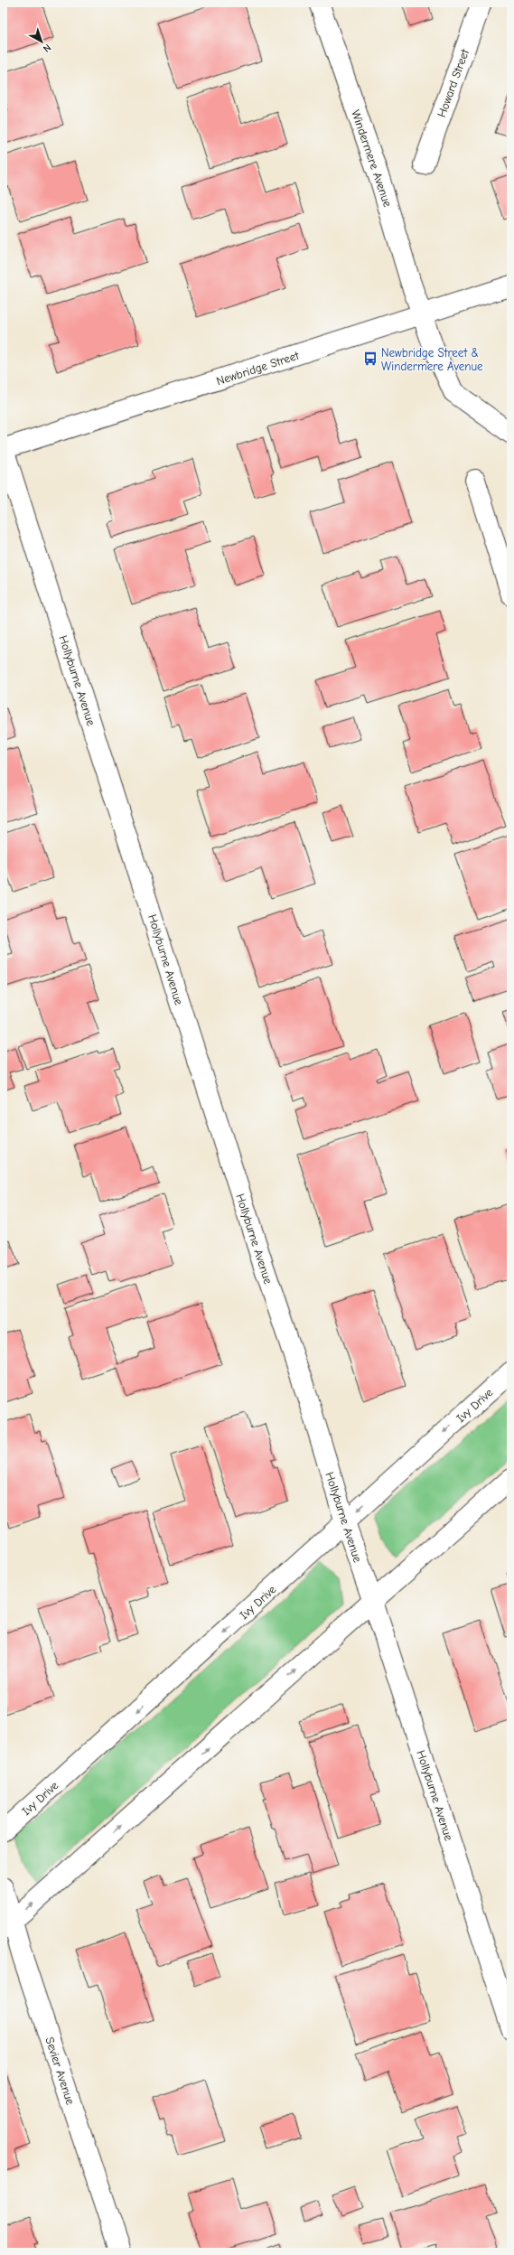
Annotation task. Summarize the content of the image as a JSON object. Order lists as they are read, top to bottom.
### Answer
{
  "streets": {
    "street": [
      "Howard Street",
      "Windermere Avenue",
      "Newbridge Street",
      "Hollyburne Avenue",
      "Ivy Drive",
      "Sevier Avenue"
    ]
  },
  "crossings": [
    ["Windermere Avenue", "Newbridge Street"],
    ["Newbridge Street", "Hollyburne Avenue"],
    ["Hollyburne Avenue", "Ivy Drive"]
  ],
  "places": {
    "bus stop": ["Newbridge Street & Windermere Avenue"]
  },
  "north": "bottom right"
}
